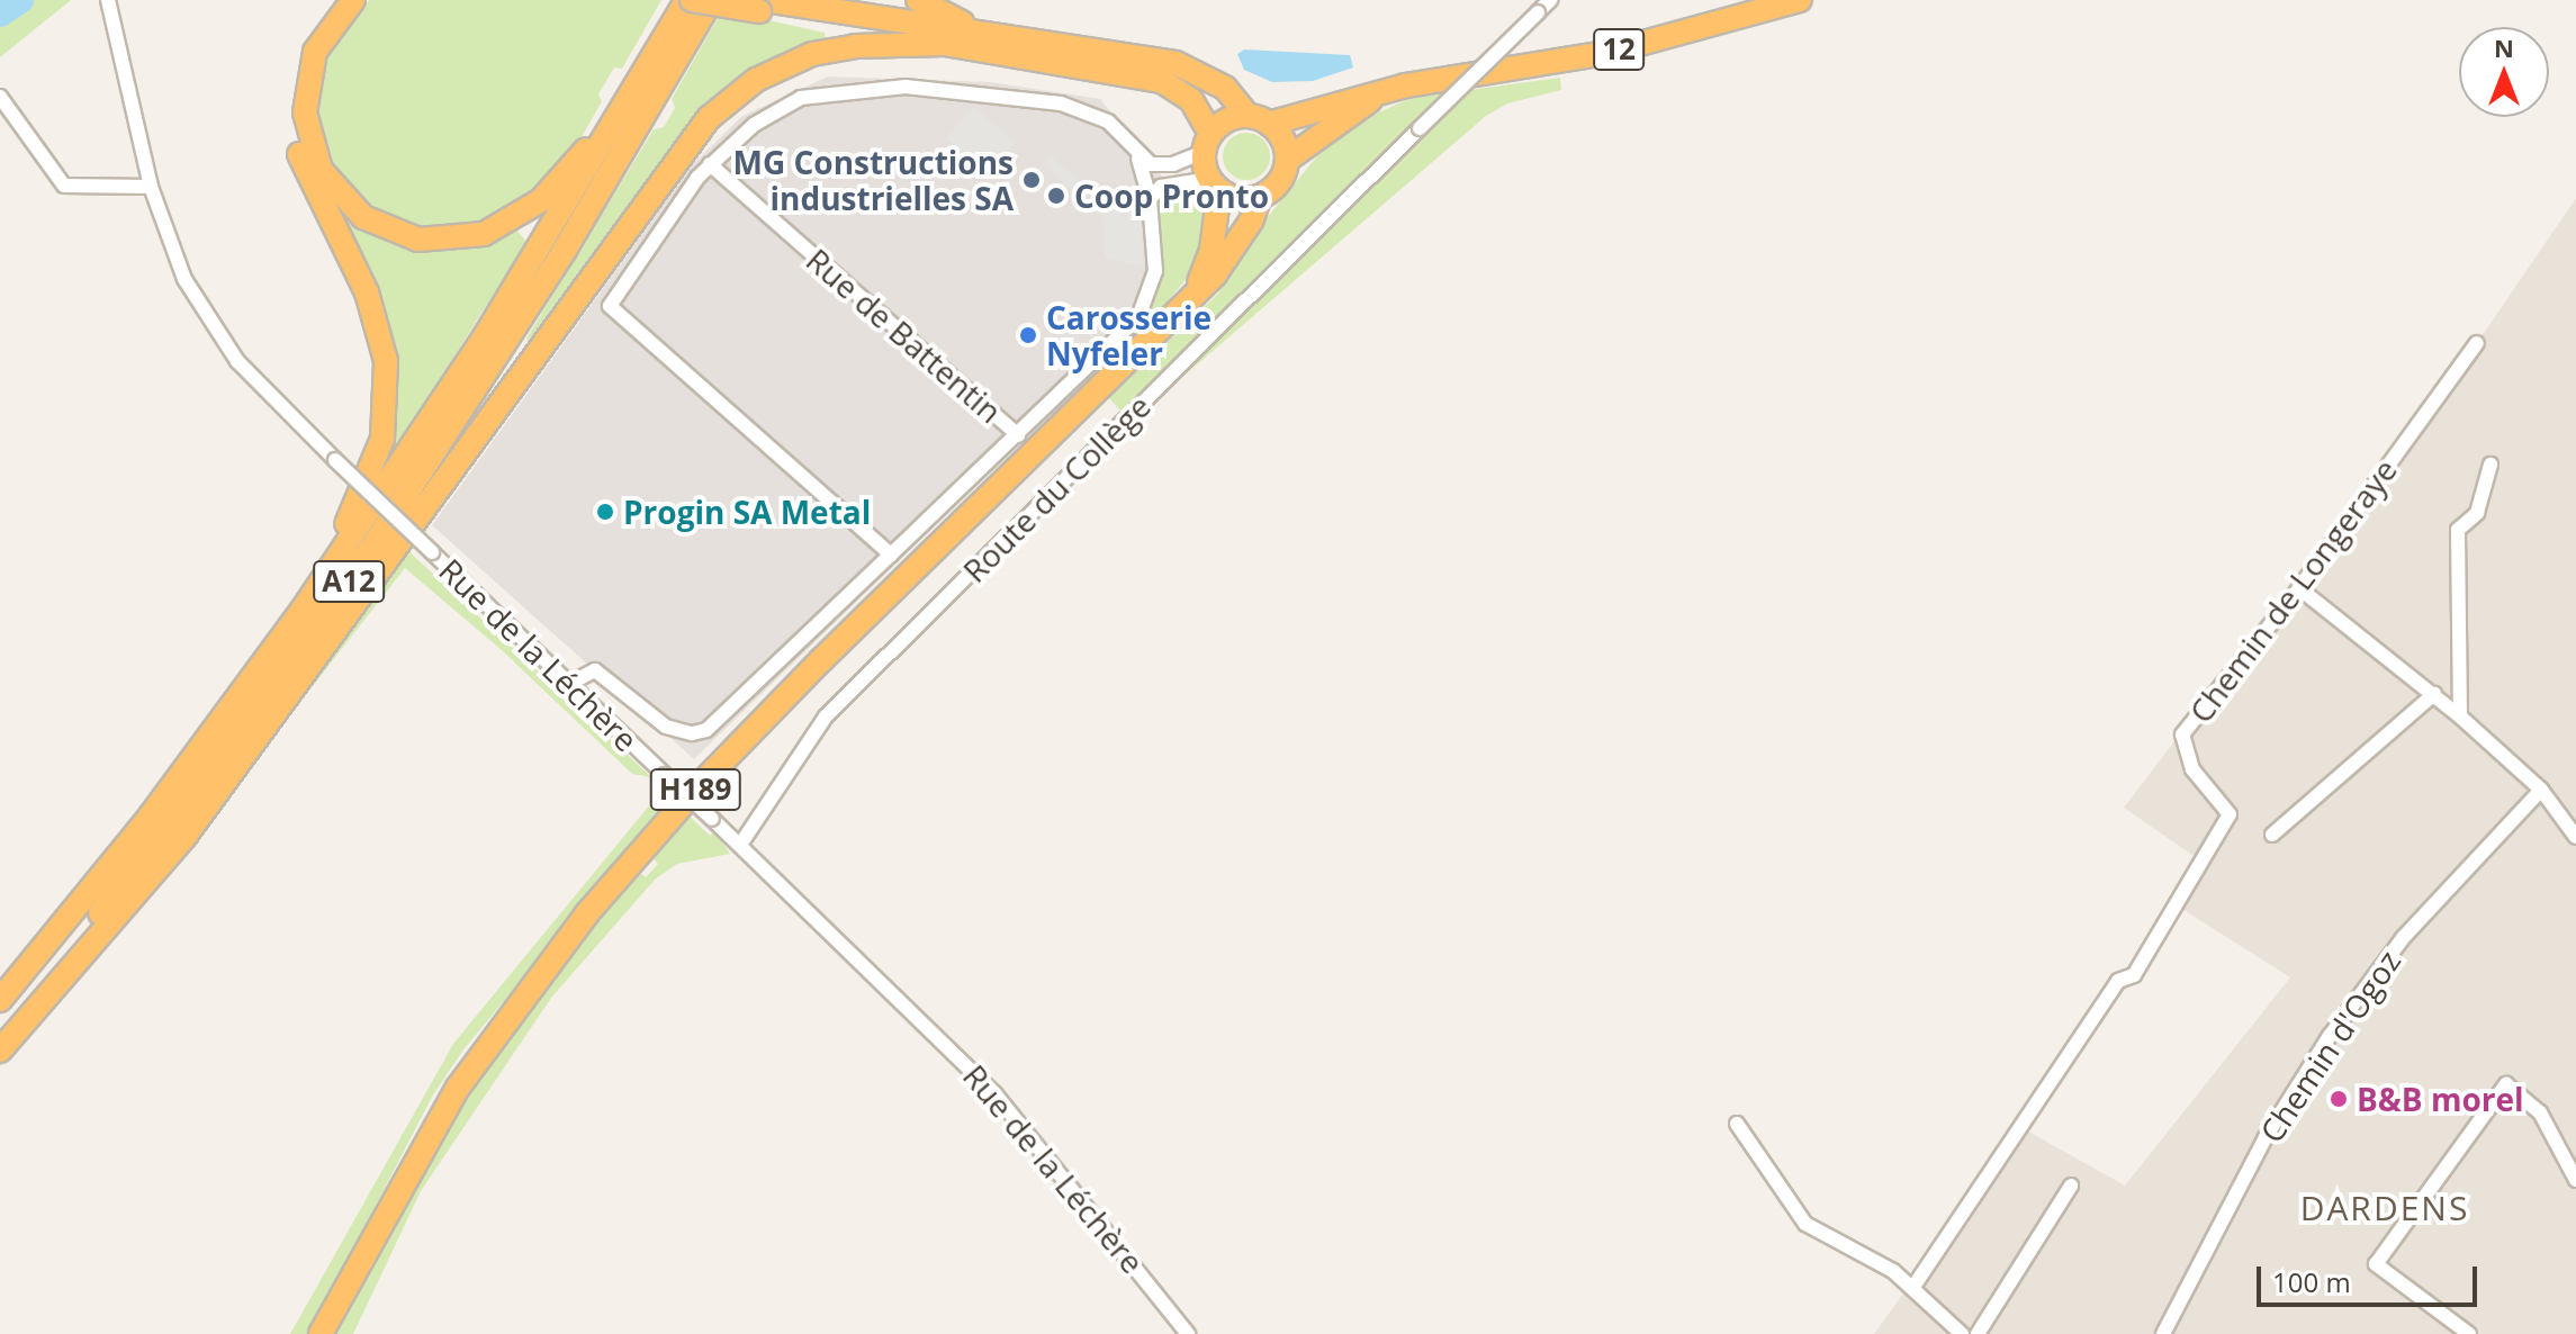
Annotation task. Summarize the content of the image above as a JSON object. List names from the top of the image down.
{
  "streets": {
    "highway": ["12", "A12", "H189"],
    "street": [
      "Rue de Battentin",
      "Route du Collège",
      "Chemin de Longeraye",
      "Rue de la Léchère",
      "Chemin d'Ogoz"
    ]
  },
  "crossings": [
    ["12", "H189"],
    ["Rue de Battentin", "Rue de la Léchère"],
    ["Route du Collège", "Rue de la Léchère"]
  ],
  "districts": ["DARDENS"],
  "places": [
    "MG Constructions industrielles SA",
    "Coop Pronto",
    "Carosserie Nyfeler",
    "Progin SA Metal",
    "B&B morel"
  ],
  "scale_bar": "100 m",
  "north": "top"
}
